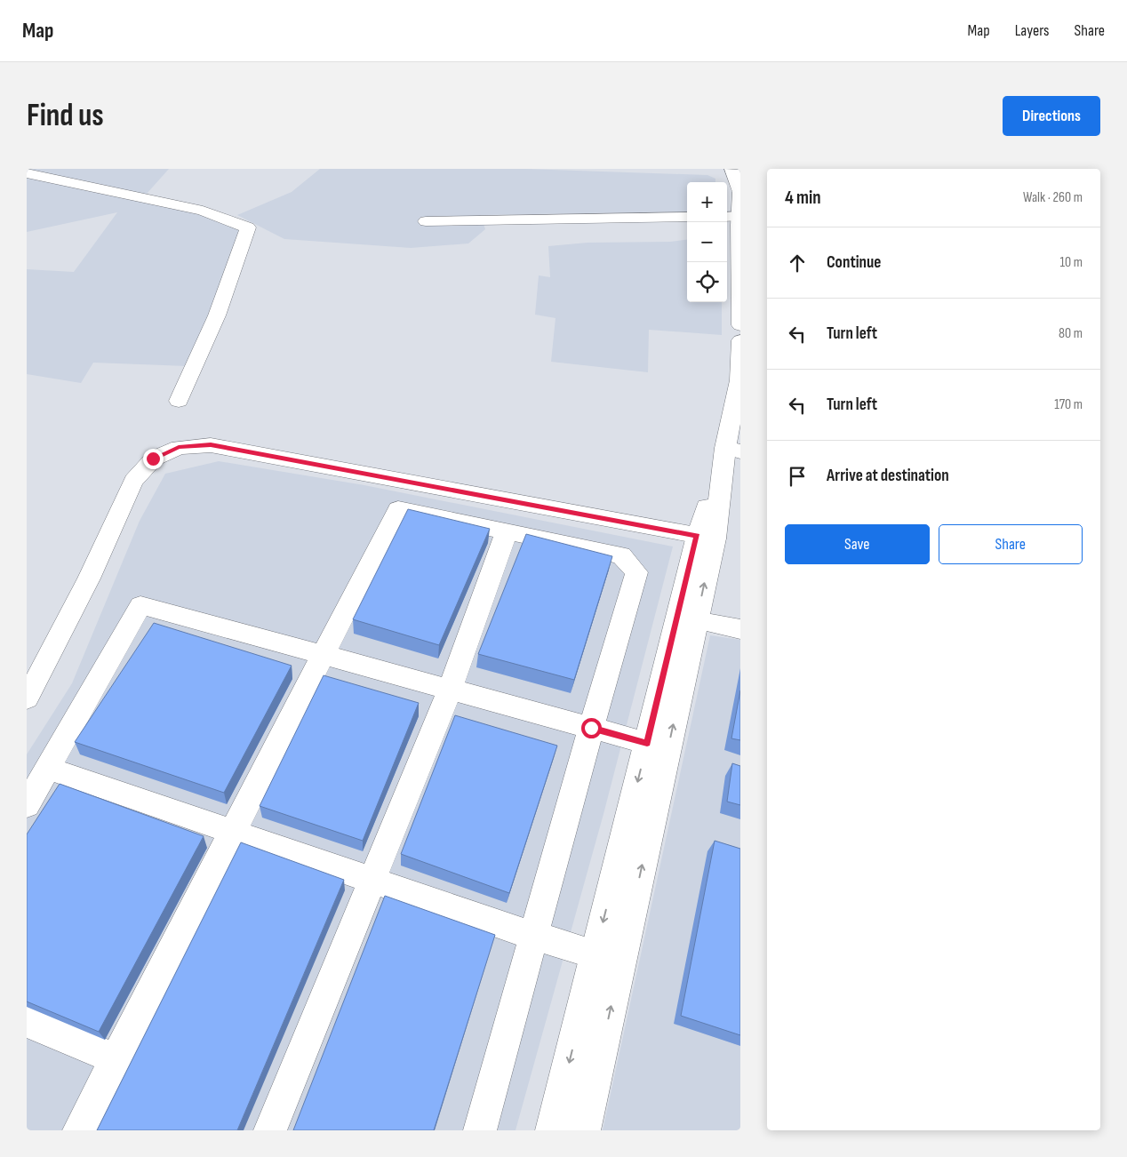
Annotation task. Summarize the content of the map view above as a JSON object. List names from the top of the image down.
{
  "page": {
    "header": "Map",
    "nav": ["Map", "Layers", "Share"],
    "buttons": [
      "Directions",
      ["Save", "Share"]
    ],
    "title": "Find us",
    "heading": ["4 min", "Walk · 260 m"],
    "map_buttons": ["+", "−"],
    "list": [
      ["Continue", "10 m"],
      ["Turn left", "80 m"],
      ["Turn left", "170 m"],
      "Arrive at destination"
    ]
  }
}
